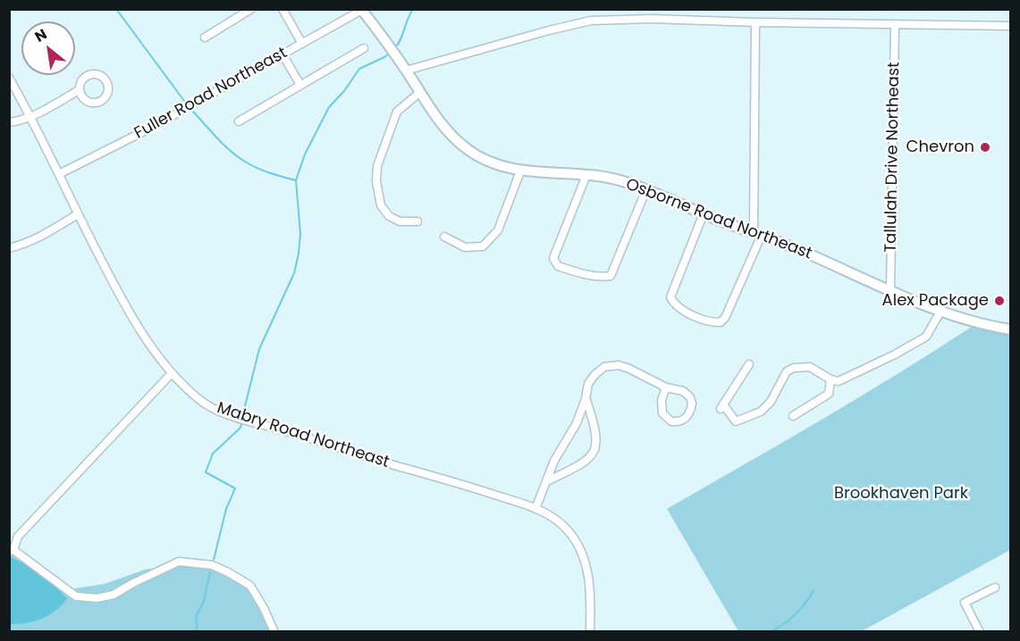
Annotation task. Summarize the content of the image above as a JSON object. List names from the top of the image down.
{
  "streets": {
    "street": [
      "Fuller Road Northeast",
      "Tallulah Drive Northeast",
      "Osborne Road Northeast",
      "Mabry Road Northeast"
    ]
  },
  "crossings": [
    ["Fuller Road Northeast", "Osborne Road Northeast"],
    ["Fuller Road Northeast", "Mabry Road Northeast"],
    ["Tallulah Drive Northeast", "Osborne Road Northeast"]
  ],
  "parks": ["Brookhaven Park"],
  "places": ["Chevron", "Alex Package"],
  "north": "top left"
}
